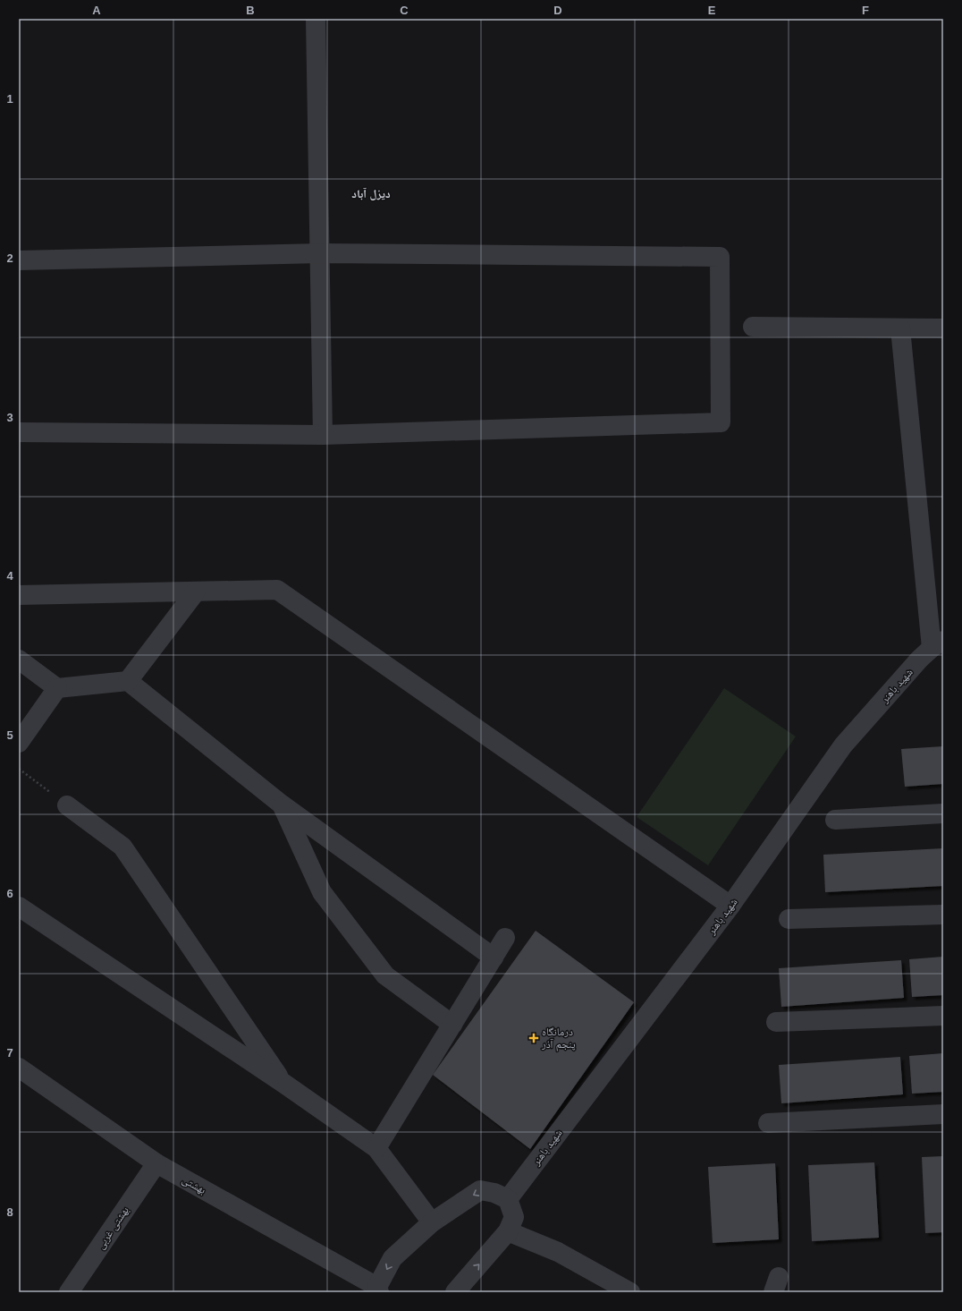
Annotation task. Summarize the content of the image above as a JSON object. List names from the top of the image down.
{
  "streets": {
    "street": ["شهید باهنر", "بهشتی", "بهشتی غربی"]
  },
  "crossings": [
    ["بهشتی", "بهشتی غربی"]
  ],
  "districts": ["دیزل آباد"],
  "places": {
    "health": ["درمانگاه پنجم آذر"]
  },
  "grid": {
    "columns": [
      "A",
      "B",
      "C",
      "D",
      "E",
      "F"
    ],
    "rows": [
      "1",
      "2",
      "3",
      "4",
      "5",
      "6",
      "7",
      "8"
    ]
  }
}
